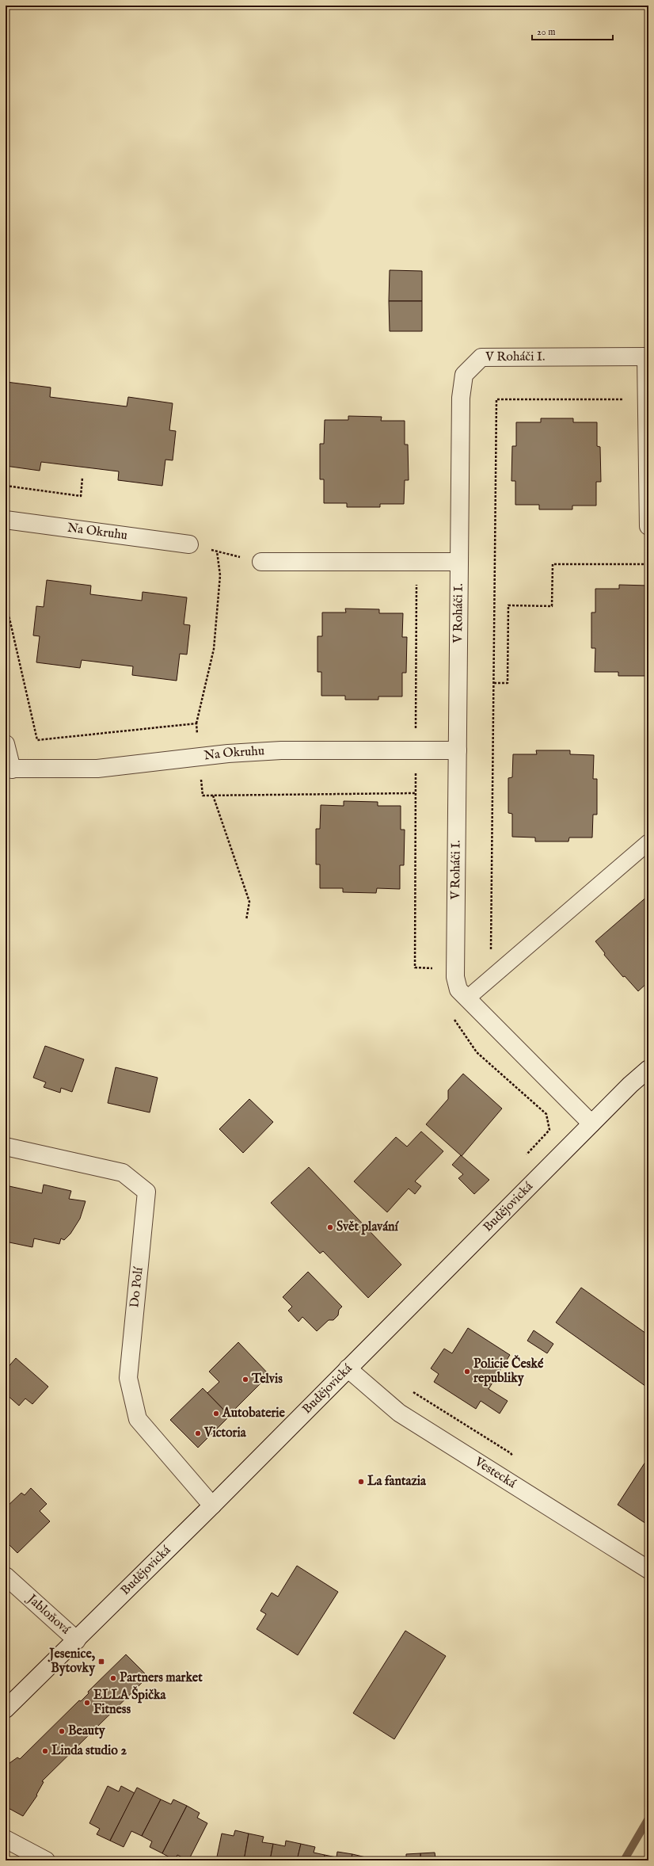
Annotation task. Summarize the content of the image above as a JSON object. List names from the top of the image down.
{
  "streets": {
    "street": [
      "V Roháči I.",
      "Na Okruhu",
      "Budějovická",
      "Do Polí",
      "Vestecká",
      "Jabloňová"
    ]
  },
  "crossings": [
    ["V Roháči I.", "Na Okruhu"],
    ["V Roháči I.", "Budějovická"],
    ["Budějovická", "Do Polí"],
    ["Budějovická", "Vestecká"],
    ["Budějovická", "Jabloňová"]
  ],
  "places": {
    "other": [
      "Svět plavání",
      "Policie České republiky",
      "Telvis",
      "Autobaterie",
      "Victoria",
      "La fantazia",
      "Partners market",
      "ELLA Špička Fitness",
      "Beauty",
      "Linda studio 2"
    ],
    "transit": ["Jesenice, Bytovky"]
  },
  "scale_bar": "20 m"
}
